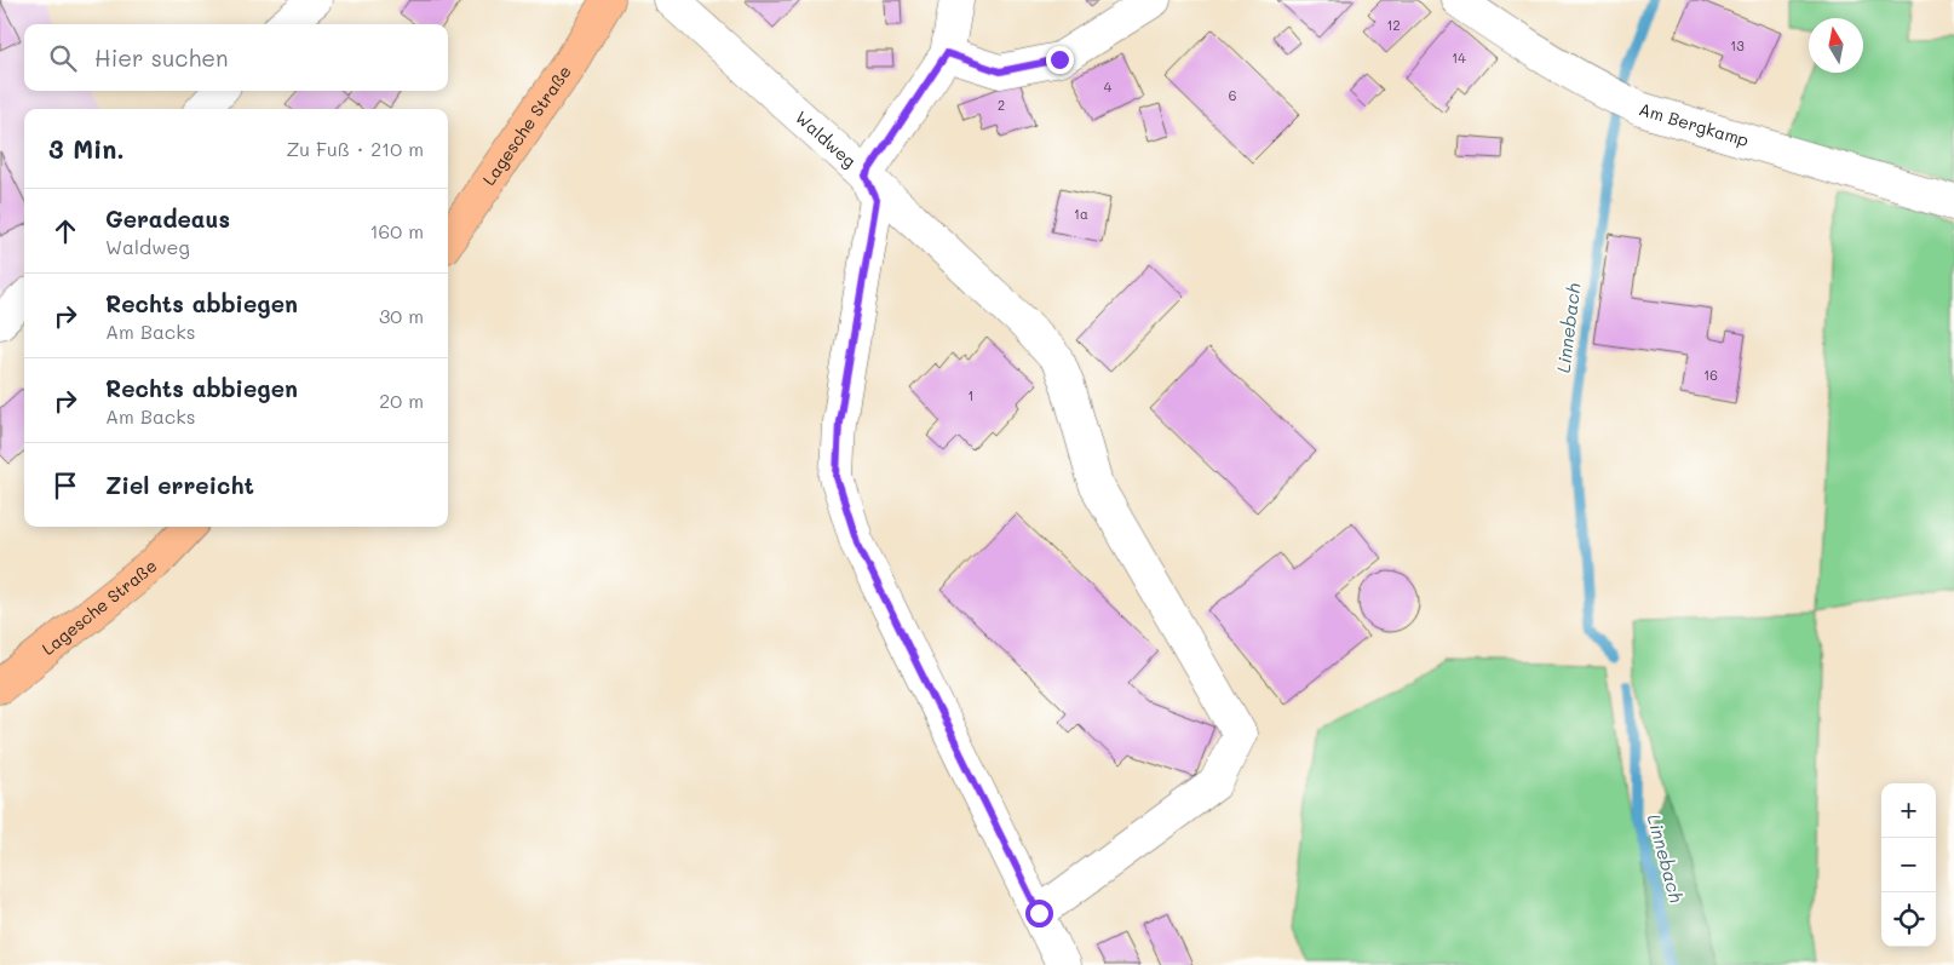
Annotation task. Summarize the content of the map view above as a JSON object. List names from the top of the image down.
{
  "streets": {
    "main road": ["Lagesche Straße"],
    "street": ["Am Bergkamp", "Waldweg"]
  },
  "water": ["Linnebach"],
  "house_numbers": [
    "12",
    "13",
    "14",
    "4",
    "6",
    "2",
    "1a",
    "16",
    "1"
  ],
  "north": "top",
  "page": {
    "search": "Hier suchen",
    "heading": ["3 Min.", "Zu Fuß · 210 m"],
    "list": [
      ["Geradeaus", "Waldweg", "160 m"],
      ["Rechts abbiegen", "Am Backs", "30 m"],
      ["Rechts abbiegen", "Am Backs", "20 m"],
      "Ziel erreicht"
    ],
    "map_buttons": ["+", "−"]
  }
}
